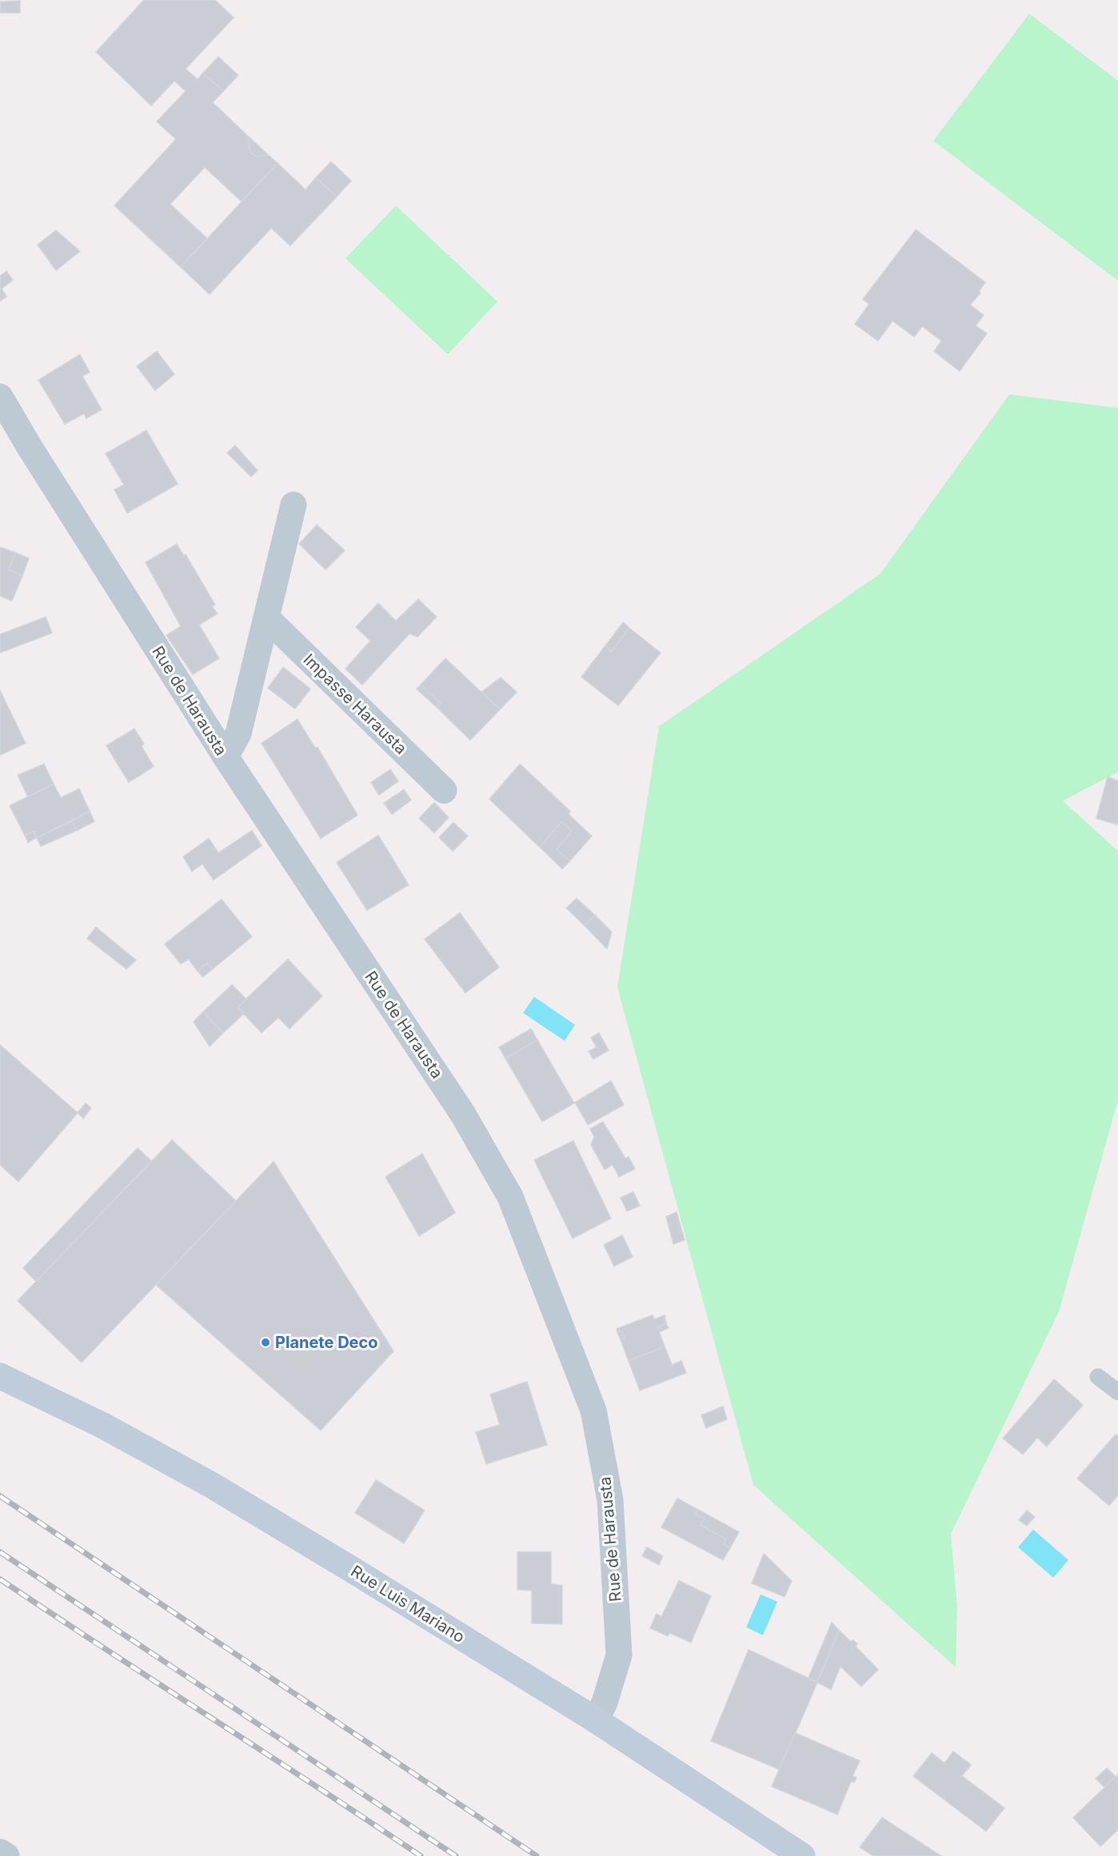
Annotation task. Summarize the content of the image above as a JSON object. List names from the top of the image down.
{
  "streets": {
    "street": ["Rue de Harausta", "Impasse Harausta", "Rue Luis Mariano"]
  },
  "crossings": [
    ["Rue de Harausta", "Rue Luis Mariano"]
  ],
  "places": ["Planete Deco"]
}
